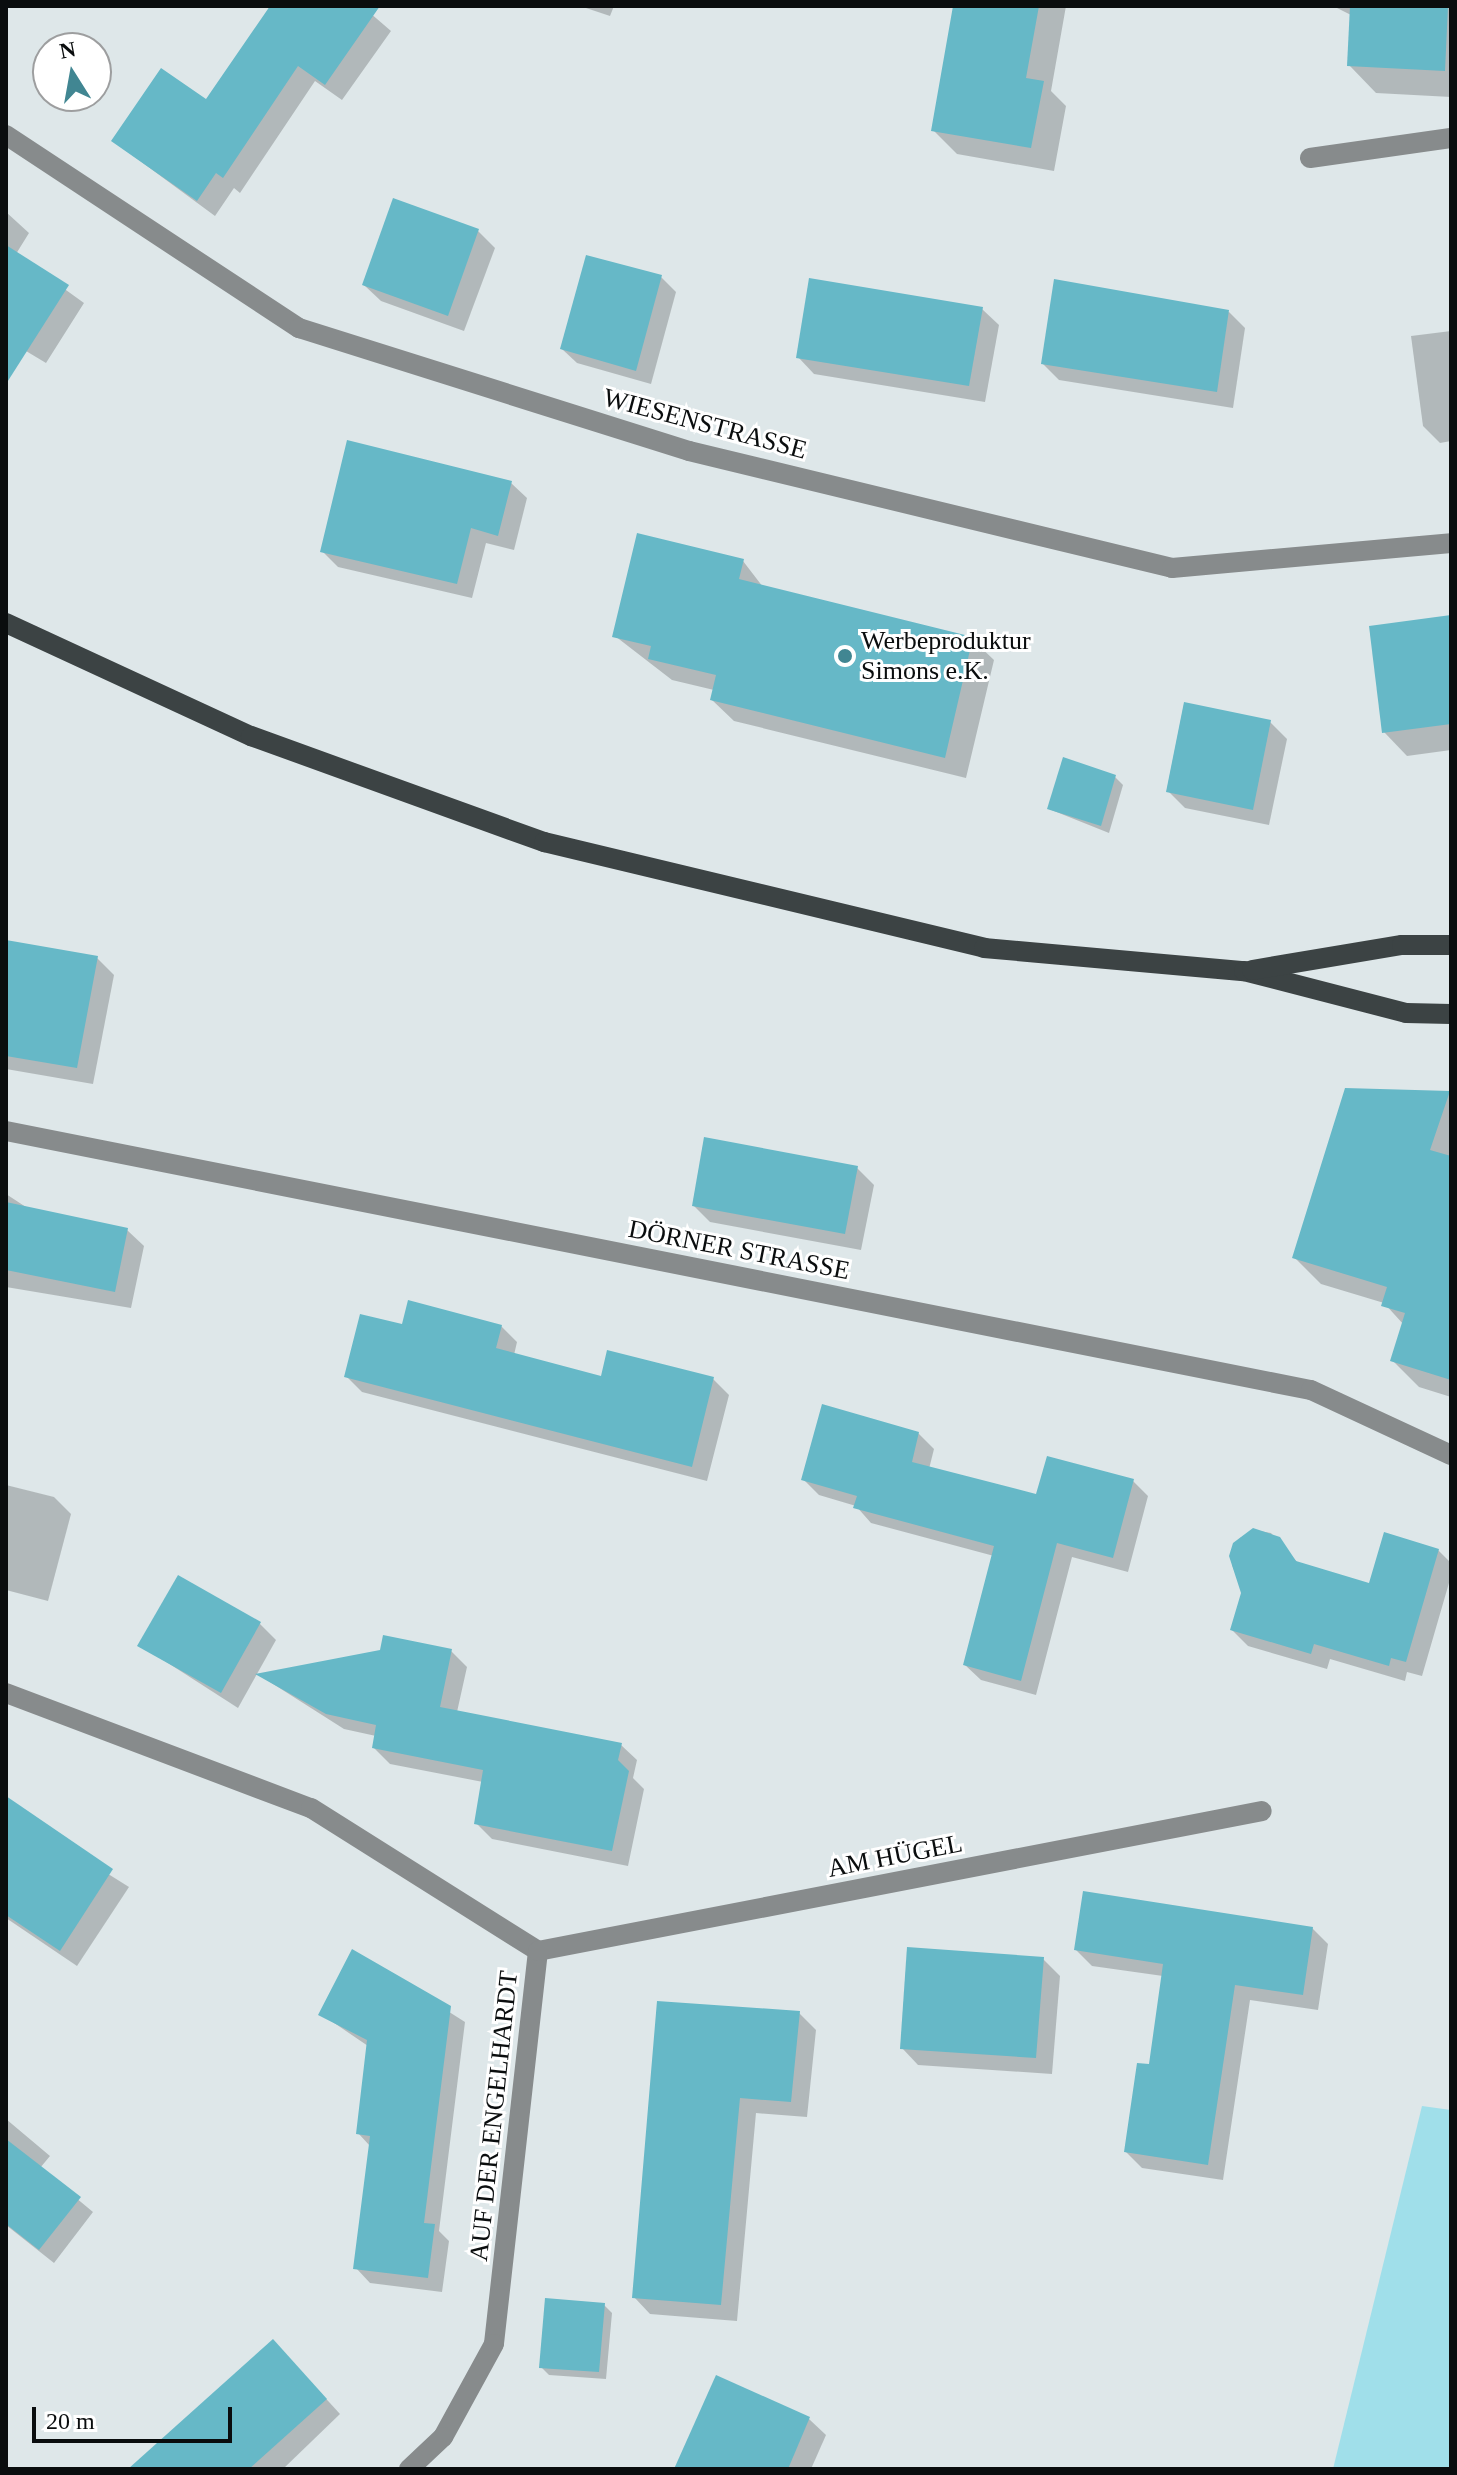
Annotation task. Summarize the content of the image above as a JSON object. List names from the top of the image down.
{
  "streets": {
    "street": [
      "WIESENSTRASSE",
      "DÖRNER STRASSE",
      "AM HÜGEL",
      "AUF DER ENGELHARDT"
    ]
  },
  "crossings": [
    ["AM HÜGEL", "AUF DER ENGELHARDT"]
  ],
  "places": ["Werbeproduktur Simons e.K."],
  "scale_bar": "20 m",
  "north": "top"
}
